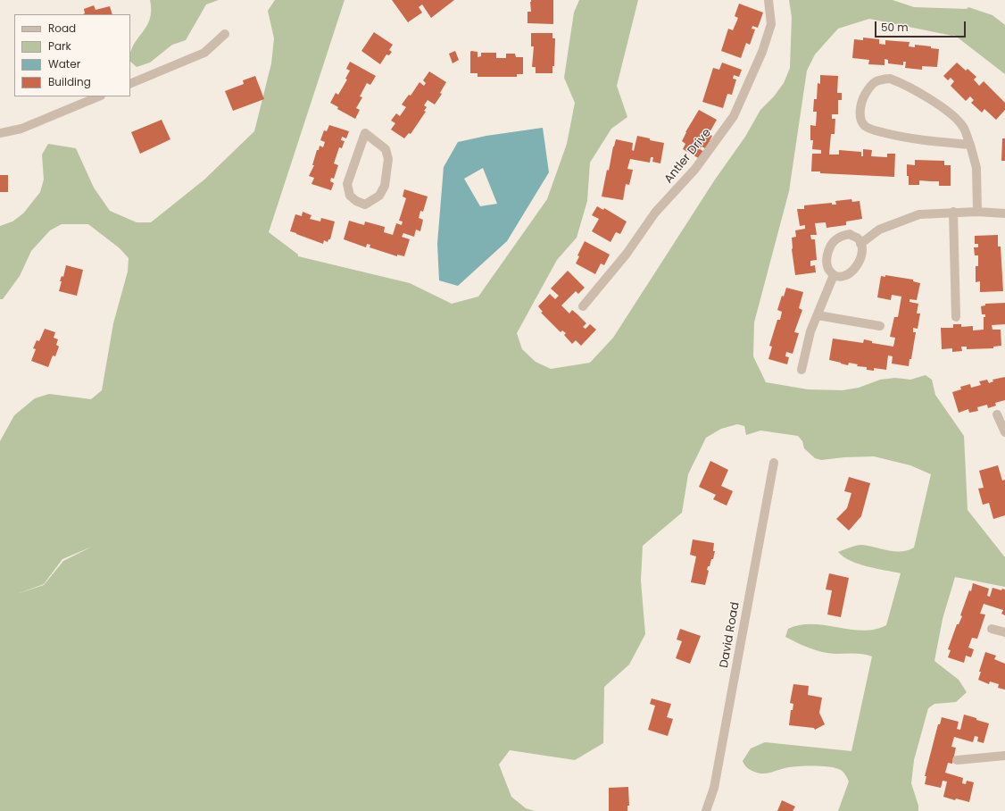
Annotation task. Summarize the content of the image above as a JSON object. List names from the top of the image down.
{
  "streets": {
    "street": ["Antler Drive", "David Road"]
  },
  "legend": [
    "Road",
    "Park",
    "Water",
    "Building"
  ],
  "scale_bar": "50 m"
}
